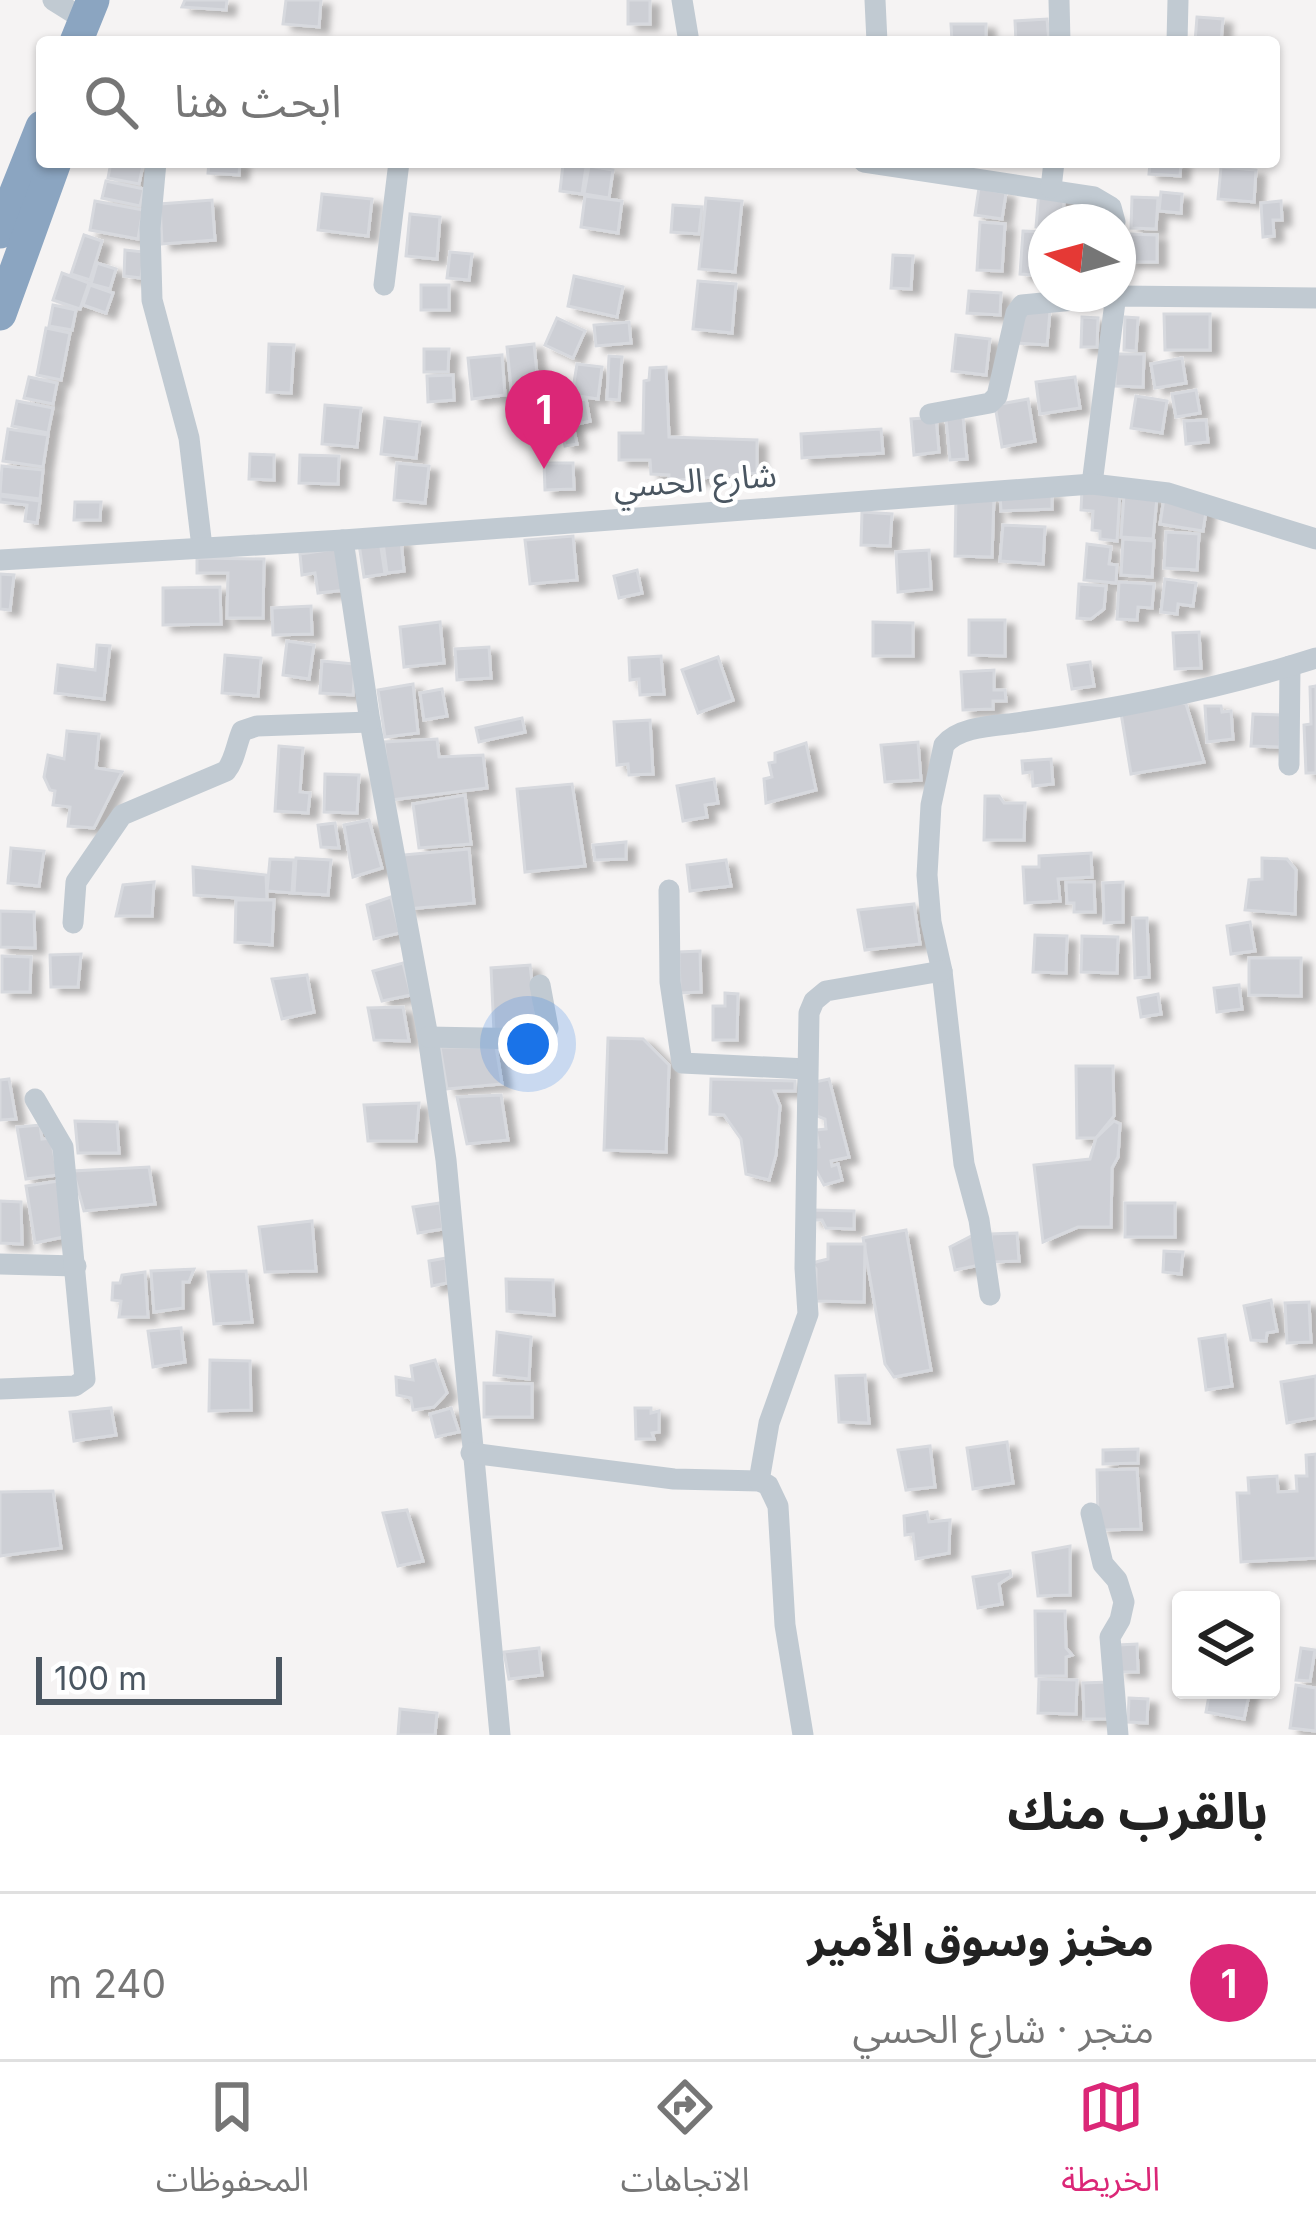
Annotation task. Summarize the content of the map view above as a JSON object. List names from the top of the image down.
{
  "streets": {
    "street": ["شارع الحسي"]
  },
  "scale_bar": "100 m",
  "north": "left",
  "page": {
    "search": "ابحث هنا",
    "pins": "1",
    "scale": "100 m",
    "heading": "بالقرب منك",
    "list": [
      {
        "mark": "1",
        "name": "مخبز وسوق الأمير",
        "note": "متجر · شارع الحسي",
        "value": "240 m"
      }
    ],
    "nav": ["الخريطة", "الاتجاهات", "المحفوظات"]
  }
}
